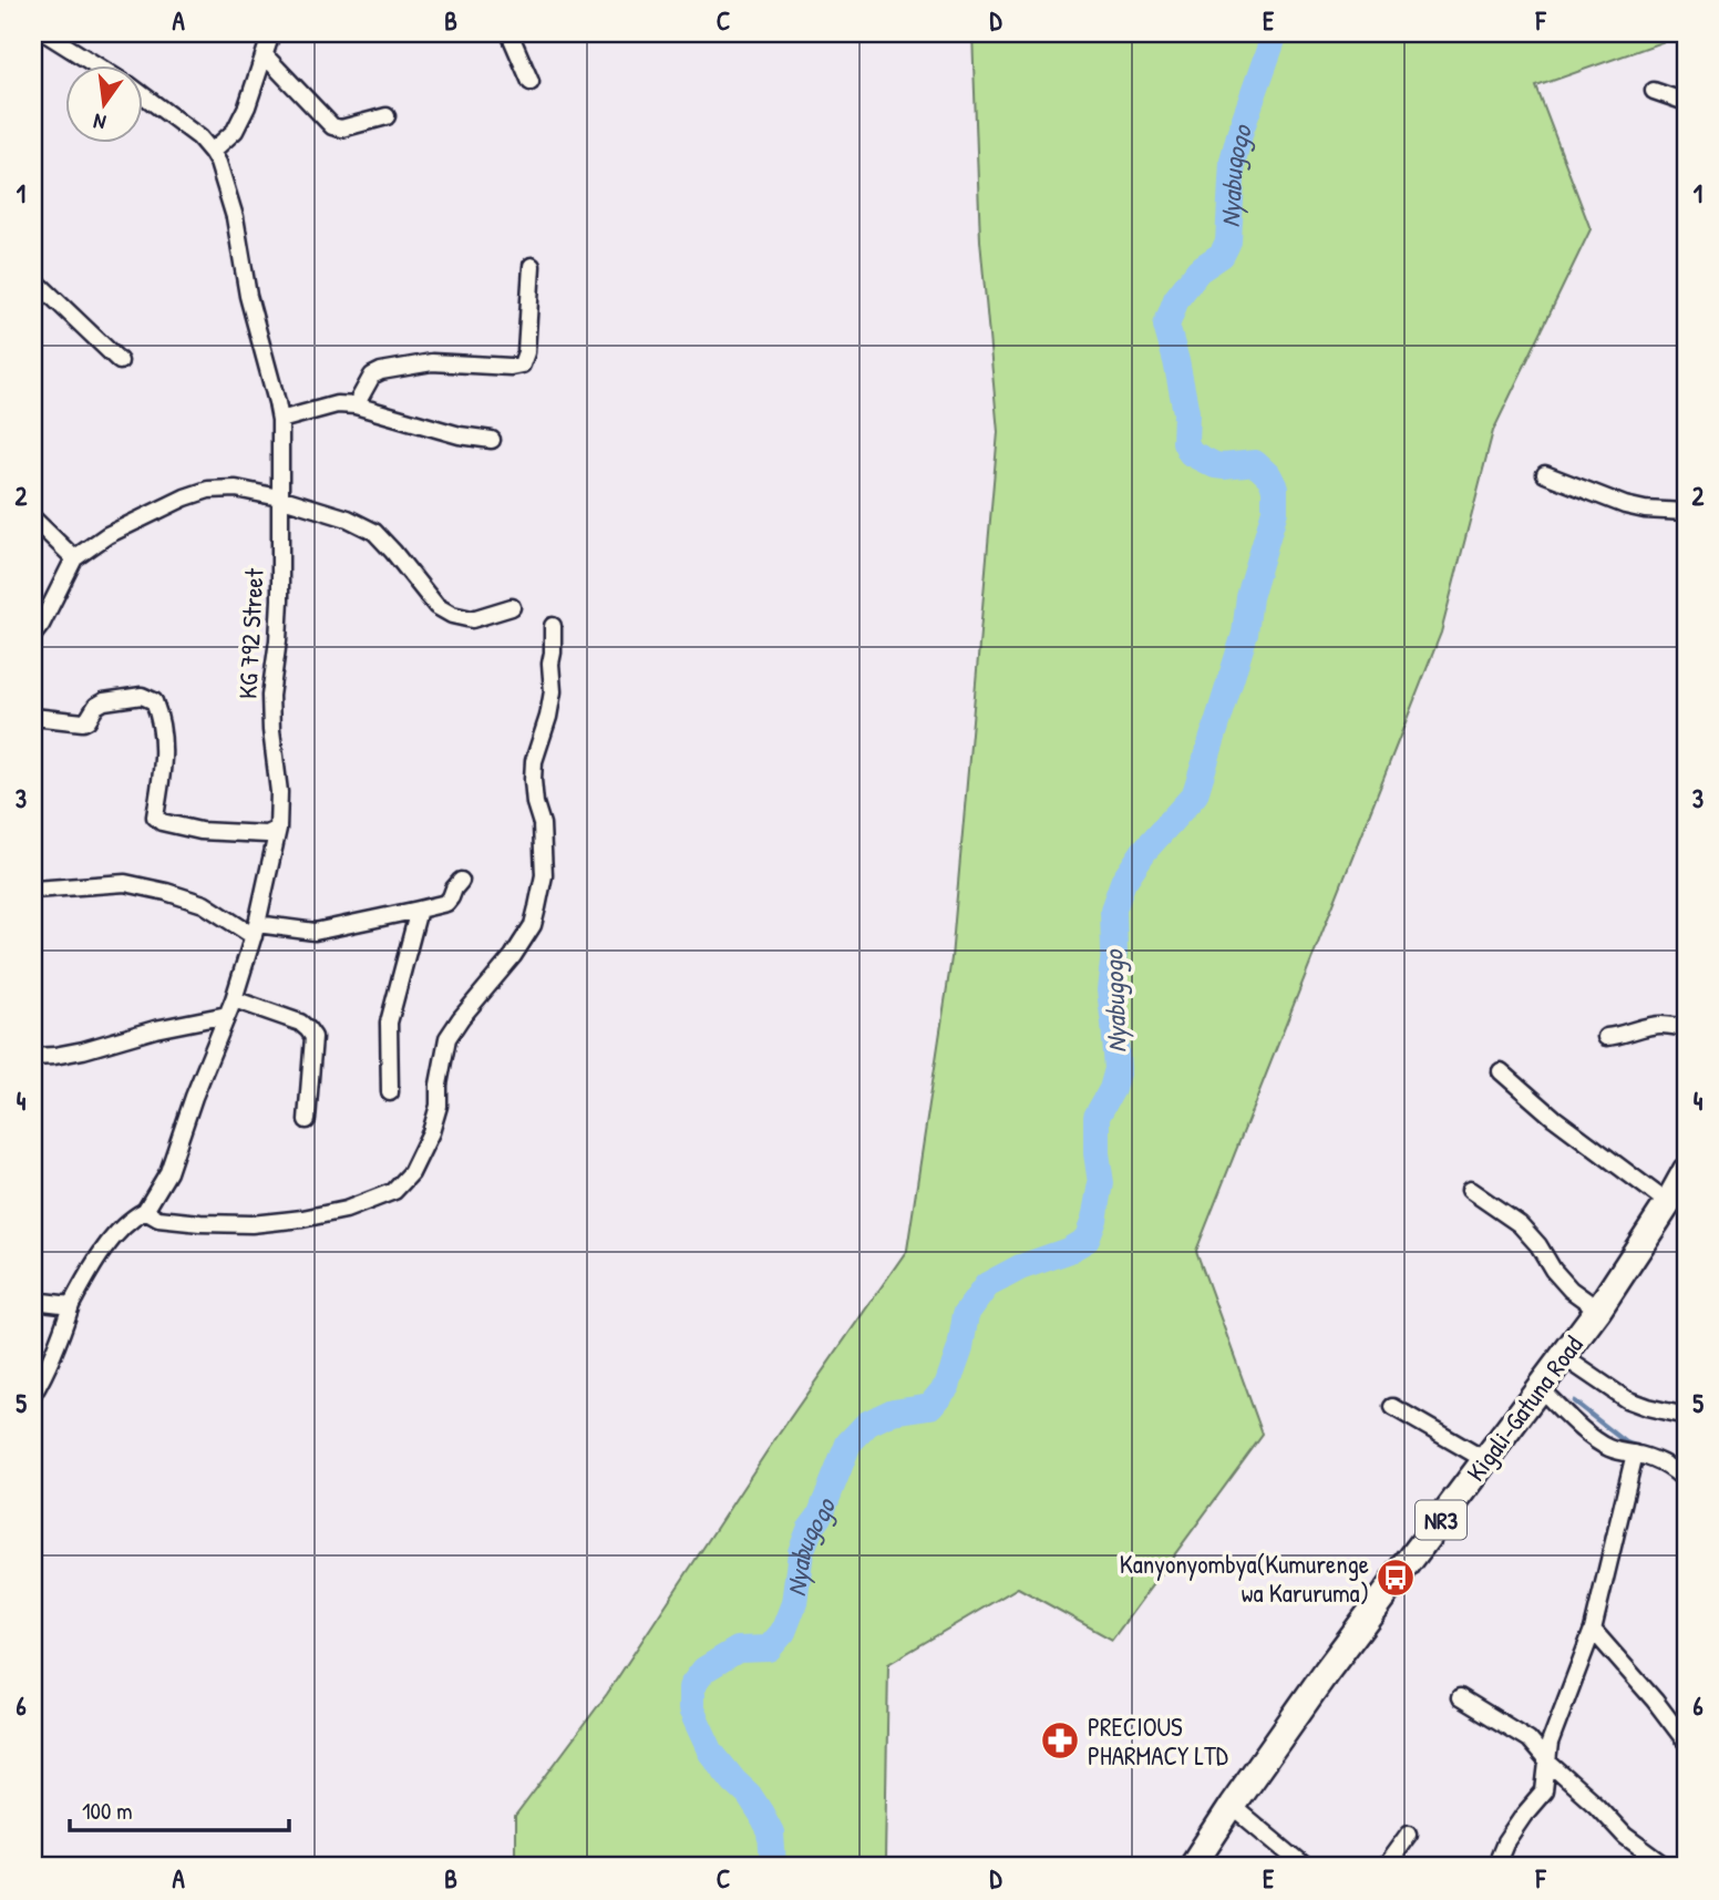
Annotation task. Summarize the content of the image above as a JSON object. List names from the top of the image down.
{
  "streets": {
    "highway": ["Kigali-Gatuna Road", "NR3"],
    "street": ["KG 792 Street"]
  },
  "water": ["Nyabugogo"],
  "places": {
    "bus stop": ["Kanyonyombya(Kumurenge wa Karuruma)"],
    "pharmacy": ["PRECIOUS PHARMACY LTD"]
  },
  "scale_bar": "100 m",
  "north": "bottom",
  "grid": {
    "columns": [
      "A",
      "B",
      "C",
      "D",
      "E",
      "F"
    ],
    "rows": [
      "1",
      "2",
      "3",
      "4",
      "5",
      "6"
    ]
  }
}
